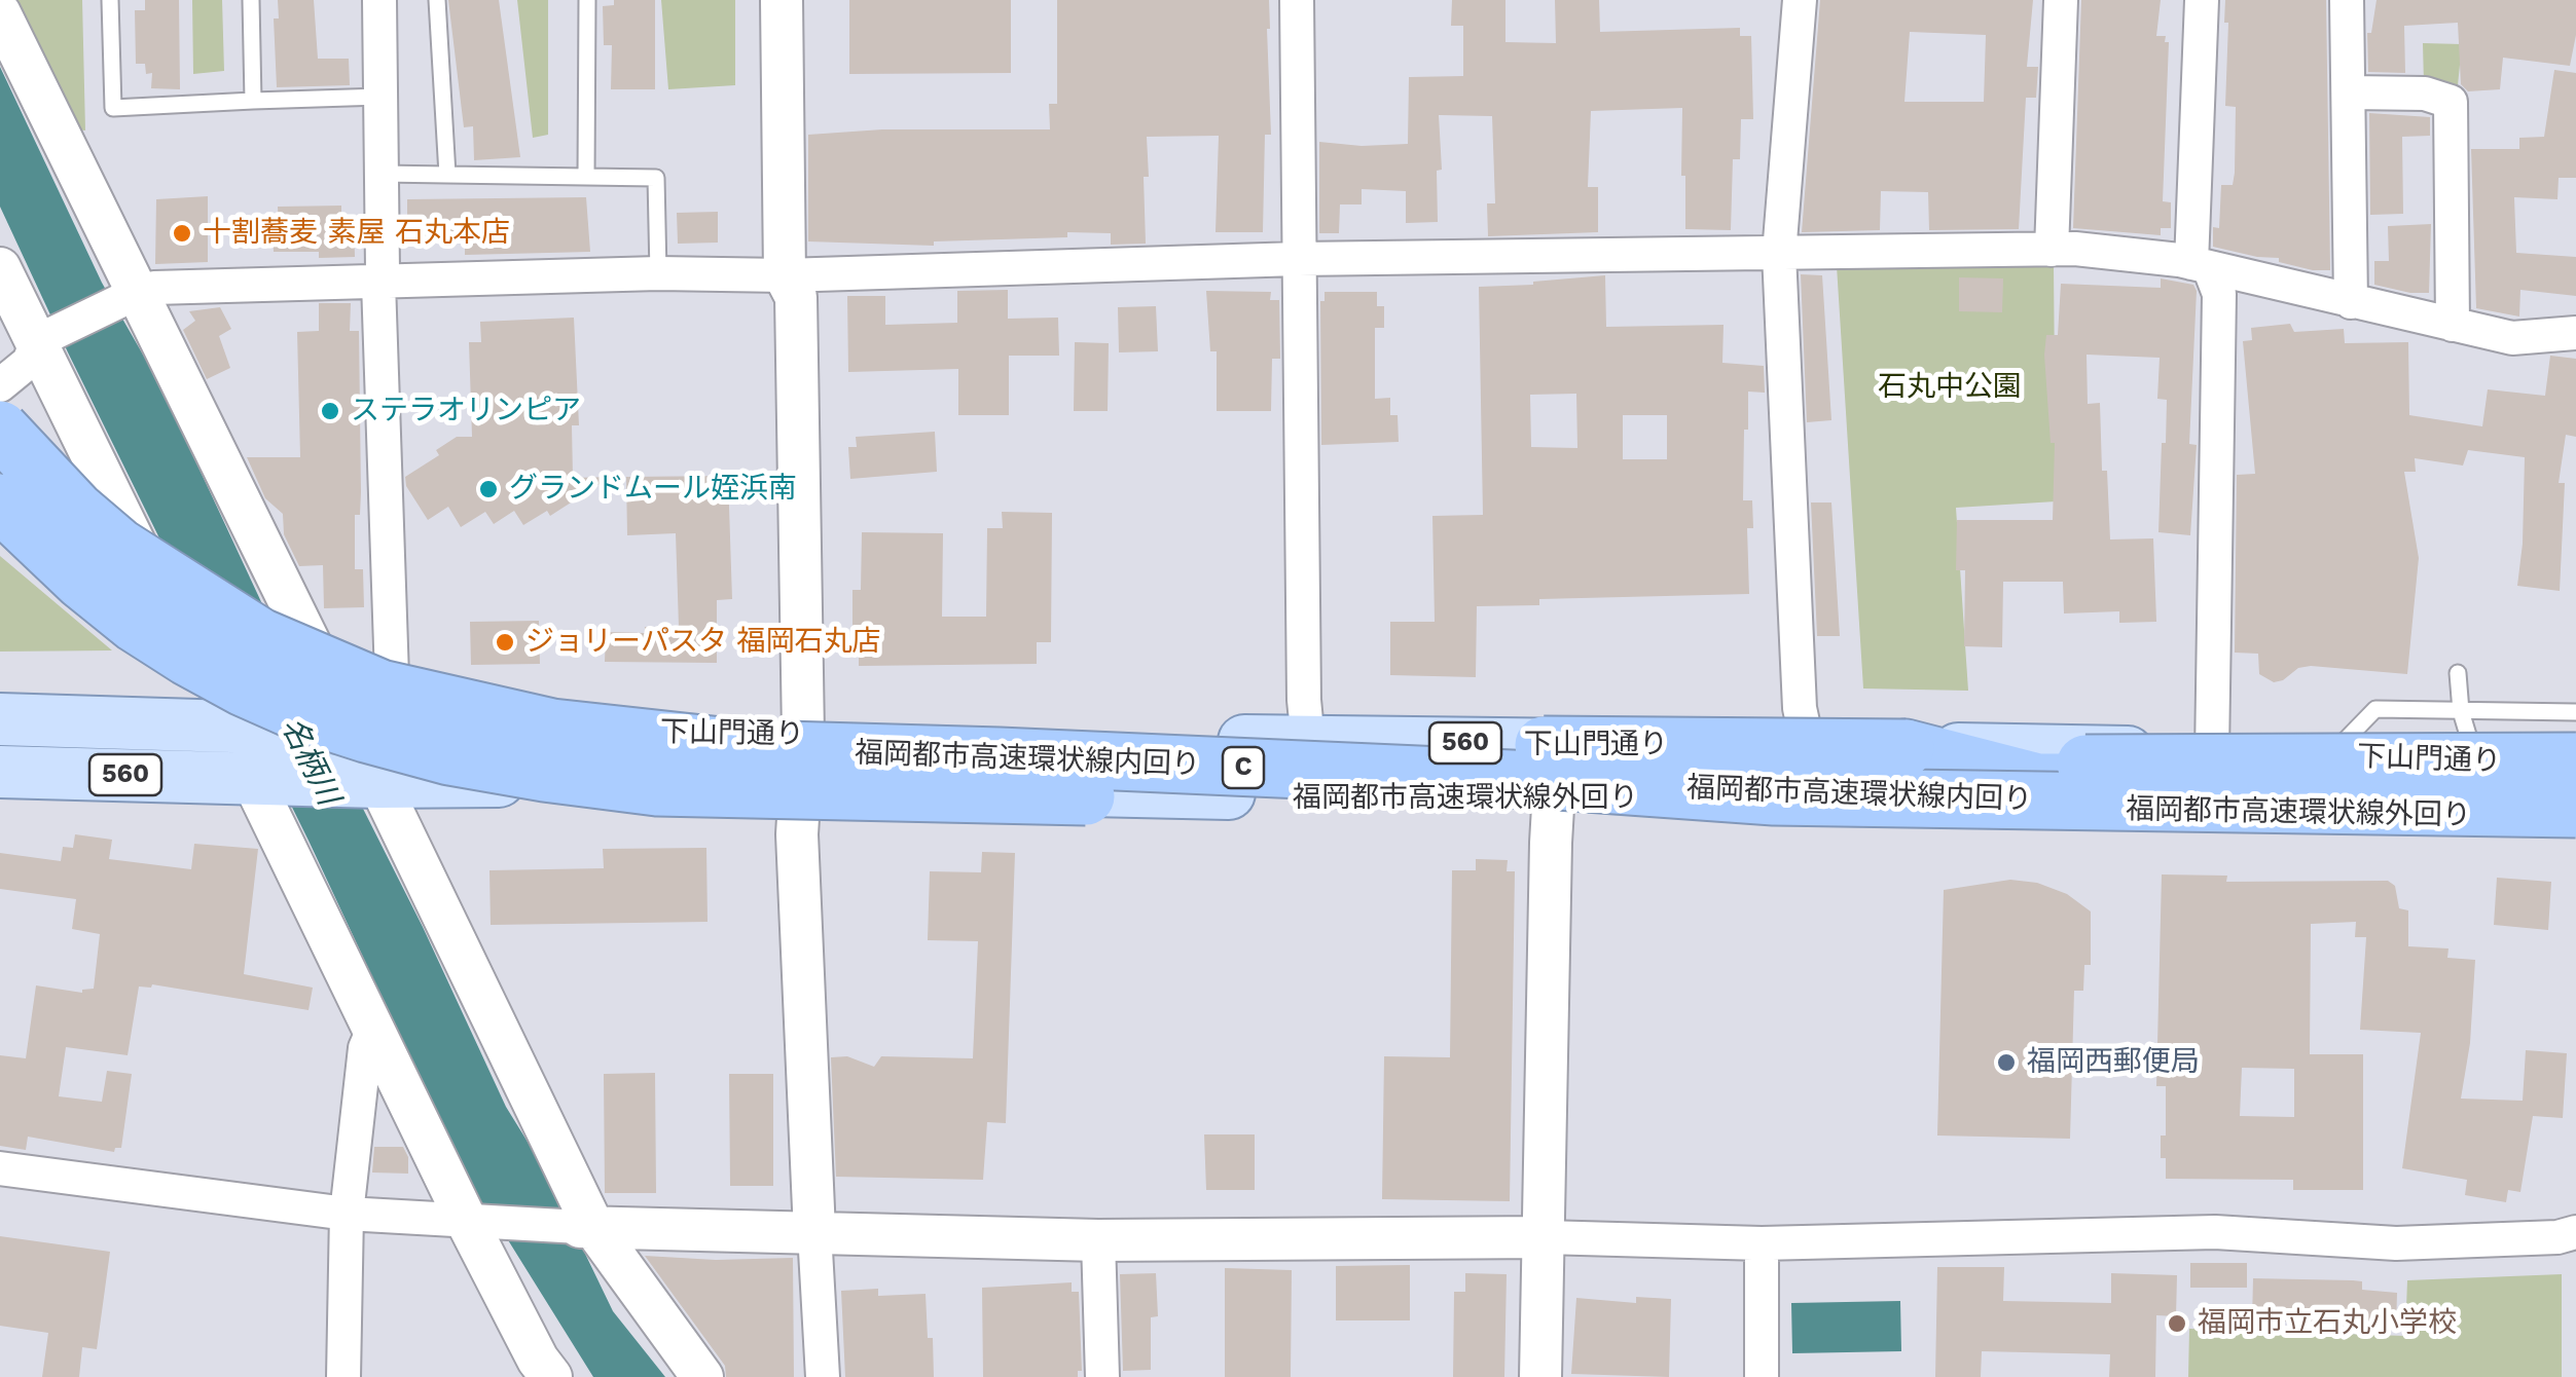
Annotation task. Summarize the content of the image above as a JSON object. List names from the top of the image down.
{
  "streets": {
    "highway": ["福岡都市高速環状線内回り", "C", "福岡都市高速環状線外回り"],
    "main road": ["下山門通り", "560"]
  },
  "crossings": [
    ["下山門通り", "福岡都市高速環状線内回り"],
    ["下山門通り", "福岡都市高速環状線外回り"],
    ["福岡都市高速環状線内回り", "福岡都市高速環状線外回り"]
  ],
  "water": ["名柄川"],
  "parks": ["石丸中公園"],
  "places": [
    "十割蕎麦 素屋 石丸本店",
    "ステラオリンピア",
    "グランドムール姪浜南",
    "ジョリーパスタ 福岡石丸店",
    "福岡西郵便局",
    "福岡市立石丸小学校"
  ]
}
